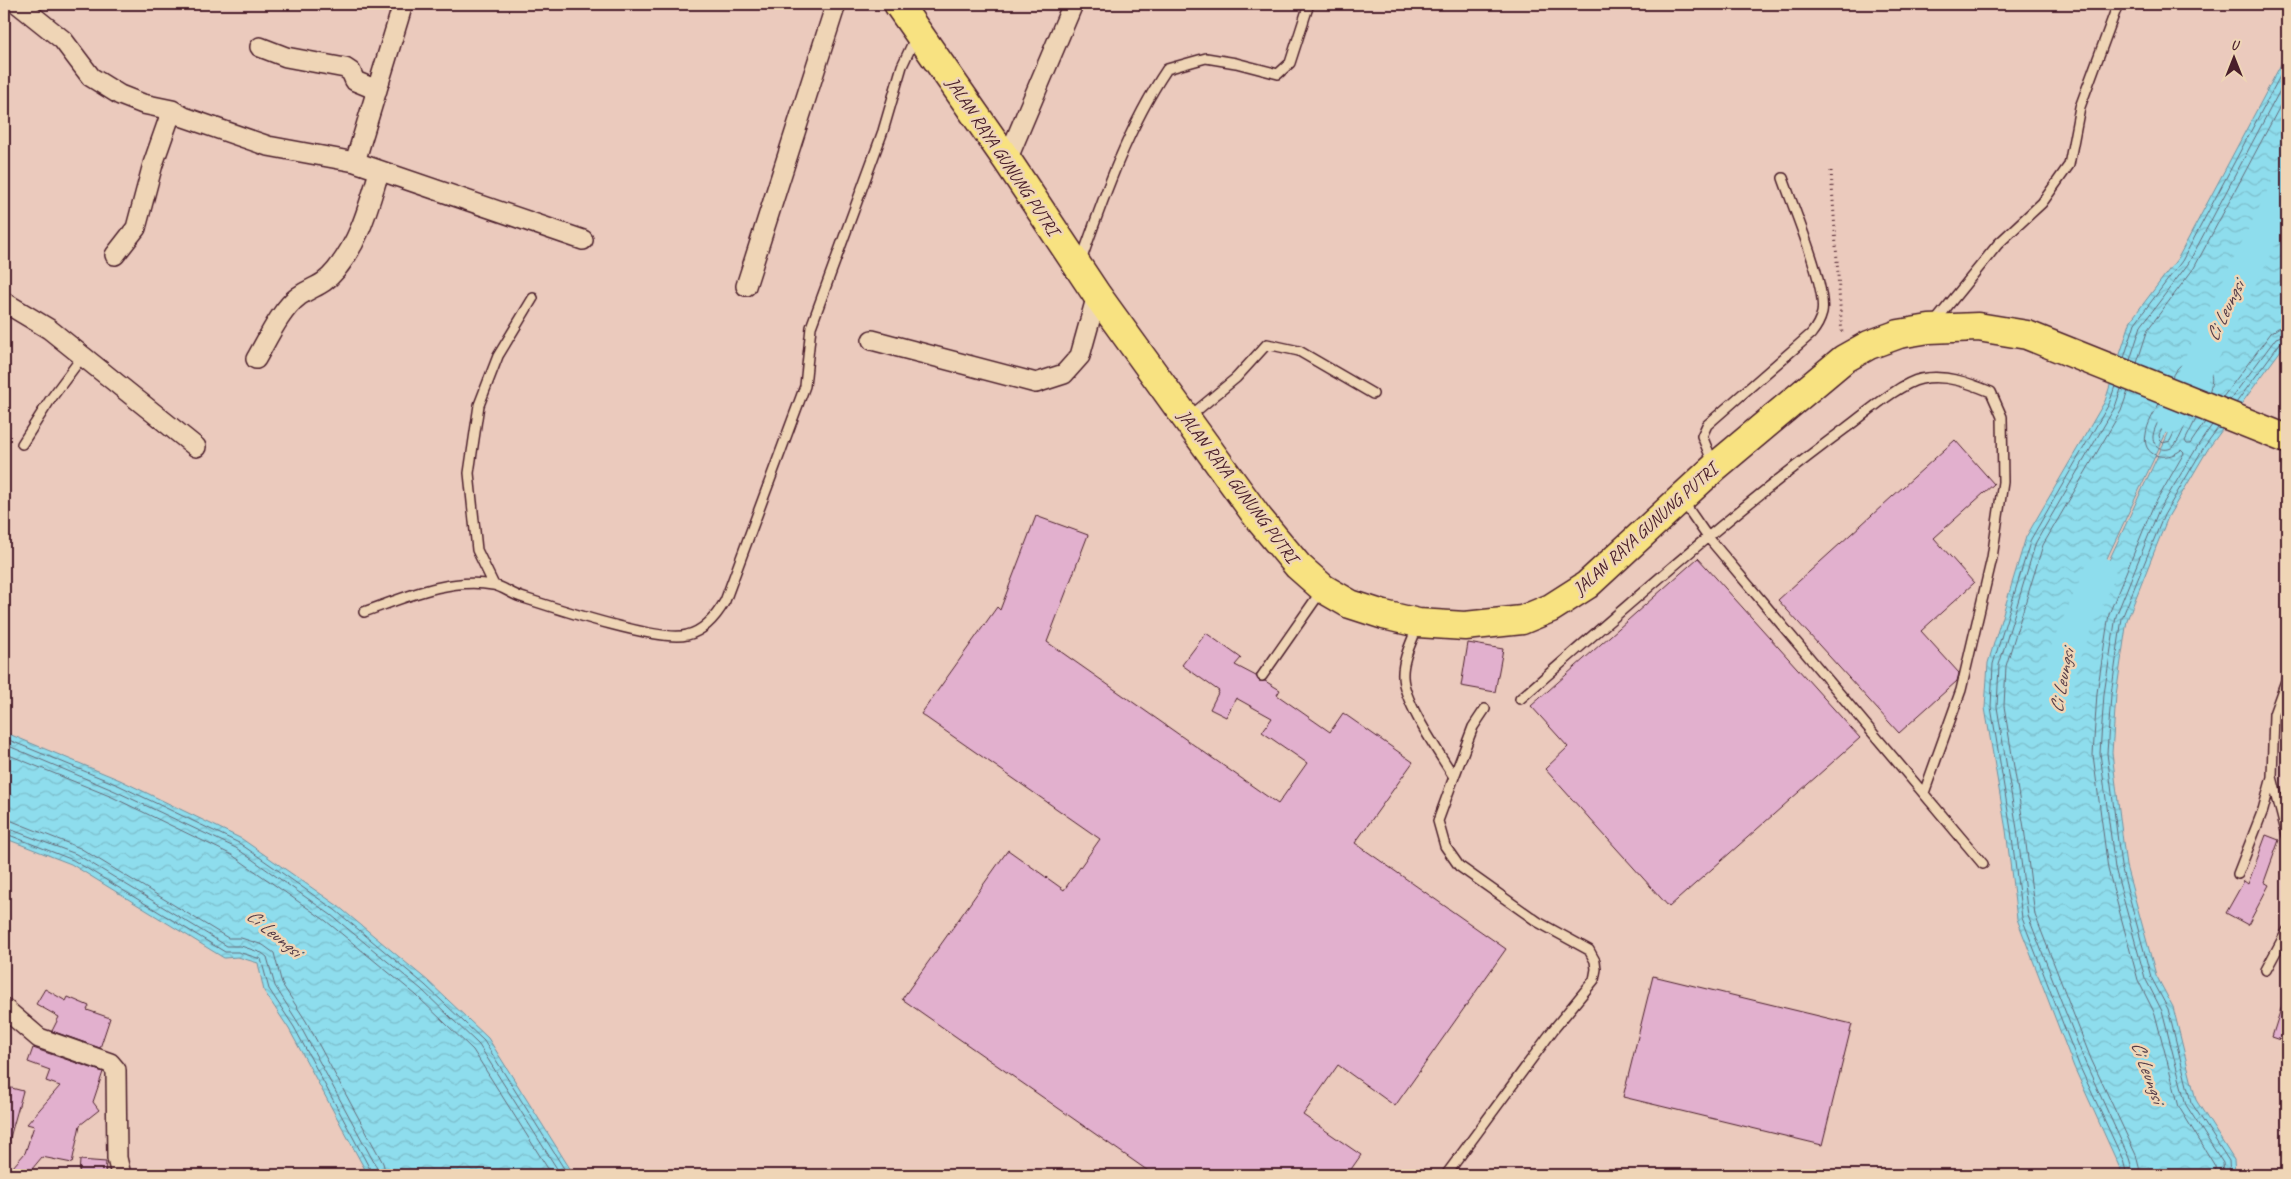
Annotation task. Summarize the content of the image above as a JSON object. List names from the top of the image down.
{
  "streets": {
    "main road": ["JALAN RAYA GUNUNG PUTRI"]
  },
  "water": ["Ci Leungsi"],
  "north": "top"
}
